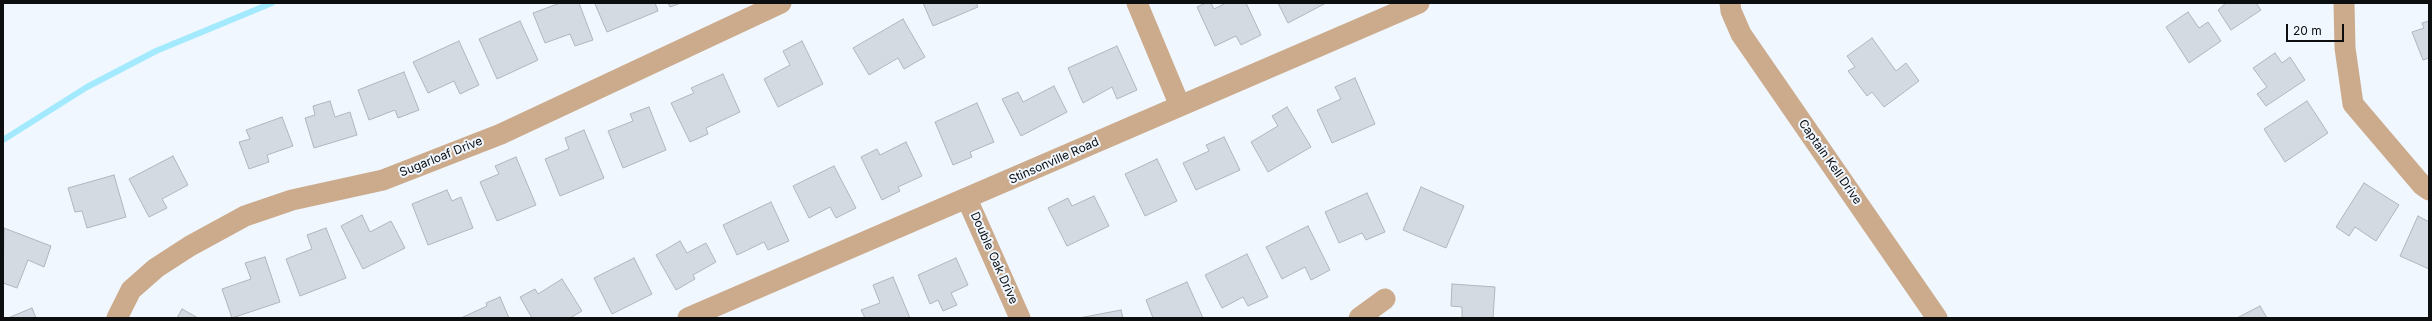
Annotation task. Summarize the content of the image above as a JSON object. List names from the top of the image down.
{
  "streets": {
    "street": [
      "Sugarloaf Drive",
      "Stinsonville Road",
      "Captain Kell Drive",
      "Double Oak Drive"
    ]
  },
  "crossings": [
    ["Stinsonville Road", "Double Oak Drive"]
  ],
  "scale_bar": "20 m"
}
